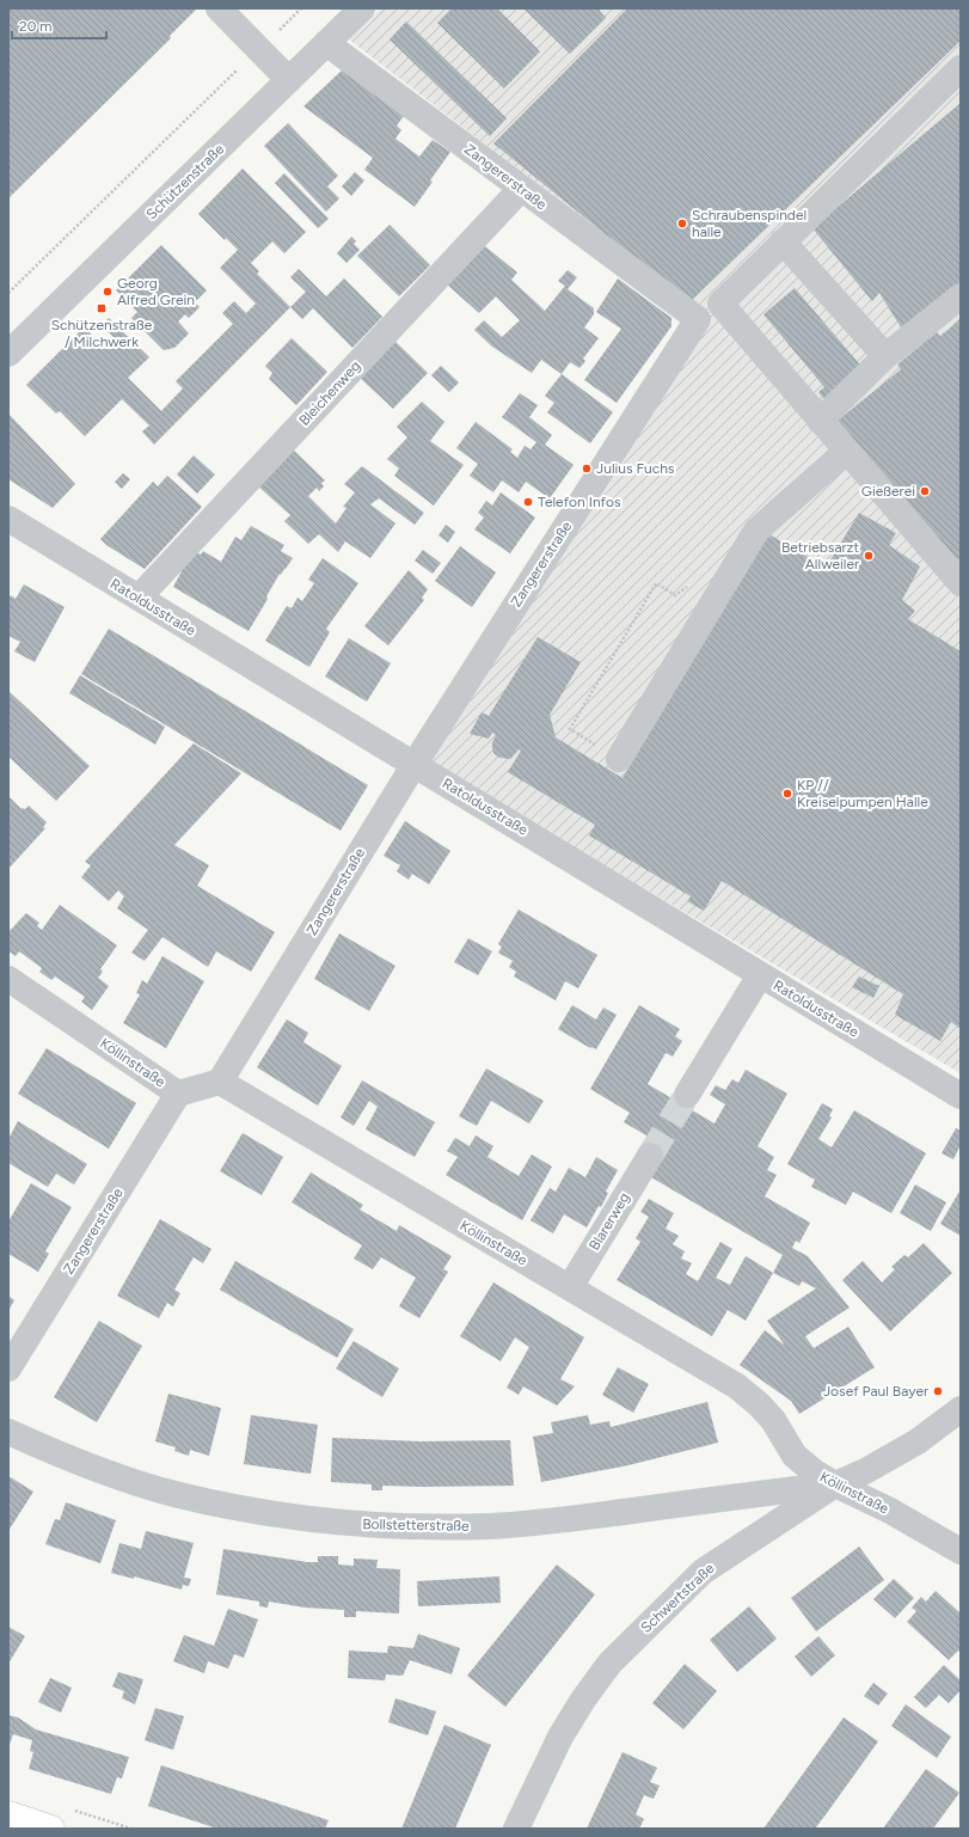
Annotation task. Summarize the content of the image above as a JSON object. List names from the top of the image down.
{
  "streets": {
    "street": [
      "Zangererstraße",
      "Schützenstraße",
      "Bleichenweg",
      "Ratoldusstraße",
      "Köllinstraße",
      "Blarerweg",
      "Bollstetterstraße",
      "Schwertstraße"
    ]
  },
  "crossings": [
    ["Zangererstraße", "Schützenstraße"],
    ["Zangererstraße", "Bleichenweg"],
    ["Zangererstraße", "Ratoldusstraße"],
    ["Zangererstraße", "Köllinstraße"],
    ["Bleichenweg", "Ratoldusstraße"],
    ["Köllinstraße", "Blarerweg"],
    ["Köllinstraße", "Bollstetterstraße"],
    ["Köllinstraße", "Schwertstraße"],
    ["Bollstetterstraße", "Schwertstraße"]
  ],
  "places": {
    "other": [
      "Schraubenspindel halle",
      "Georg Alfred Grein",
      "Julius Fuchs",
      "Gießerei",
      "Telefon Infos",
      "Betriebsarzt Allweiler",
      "KP // Kreiselpumpen Halle",
      "Josef Paul Bayer"
    ],
    "transit": ["Schützenstraße / Milchwerk"]
  },
  "scale_bar": "20 m"
}
